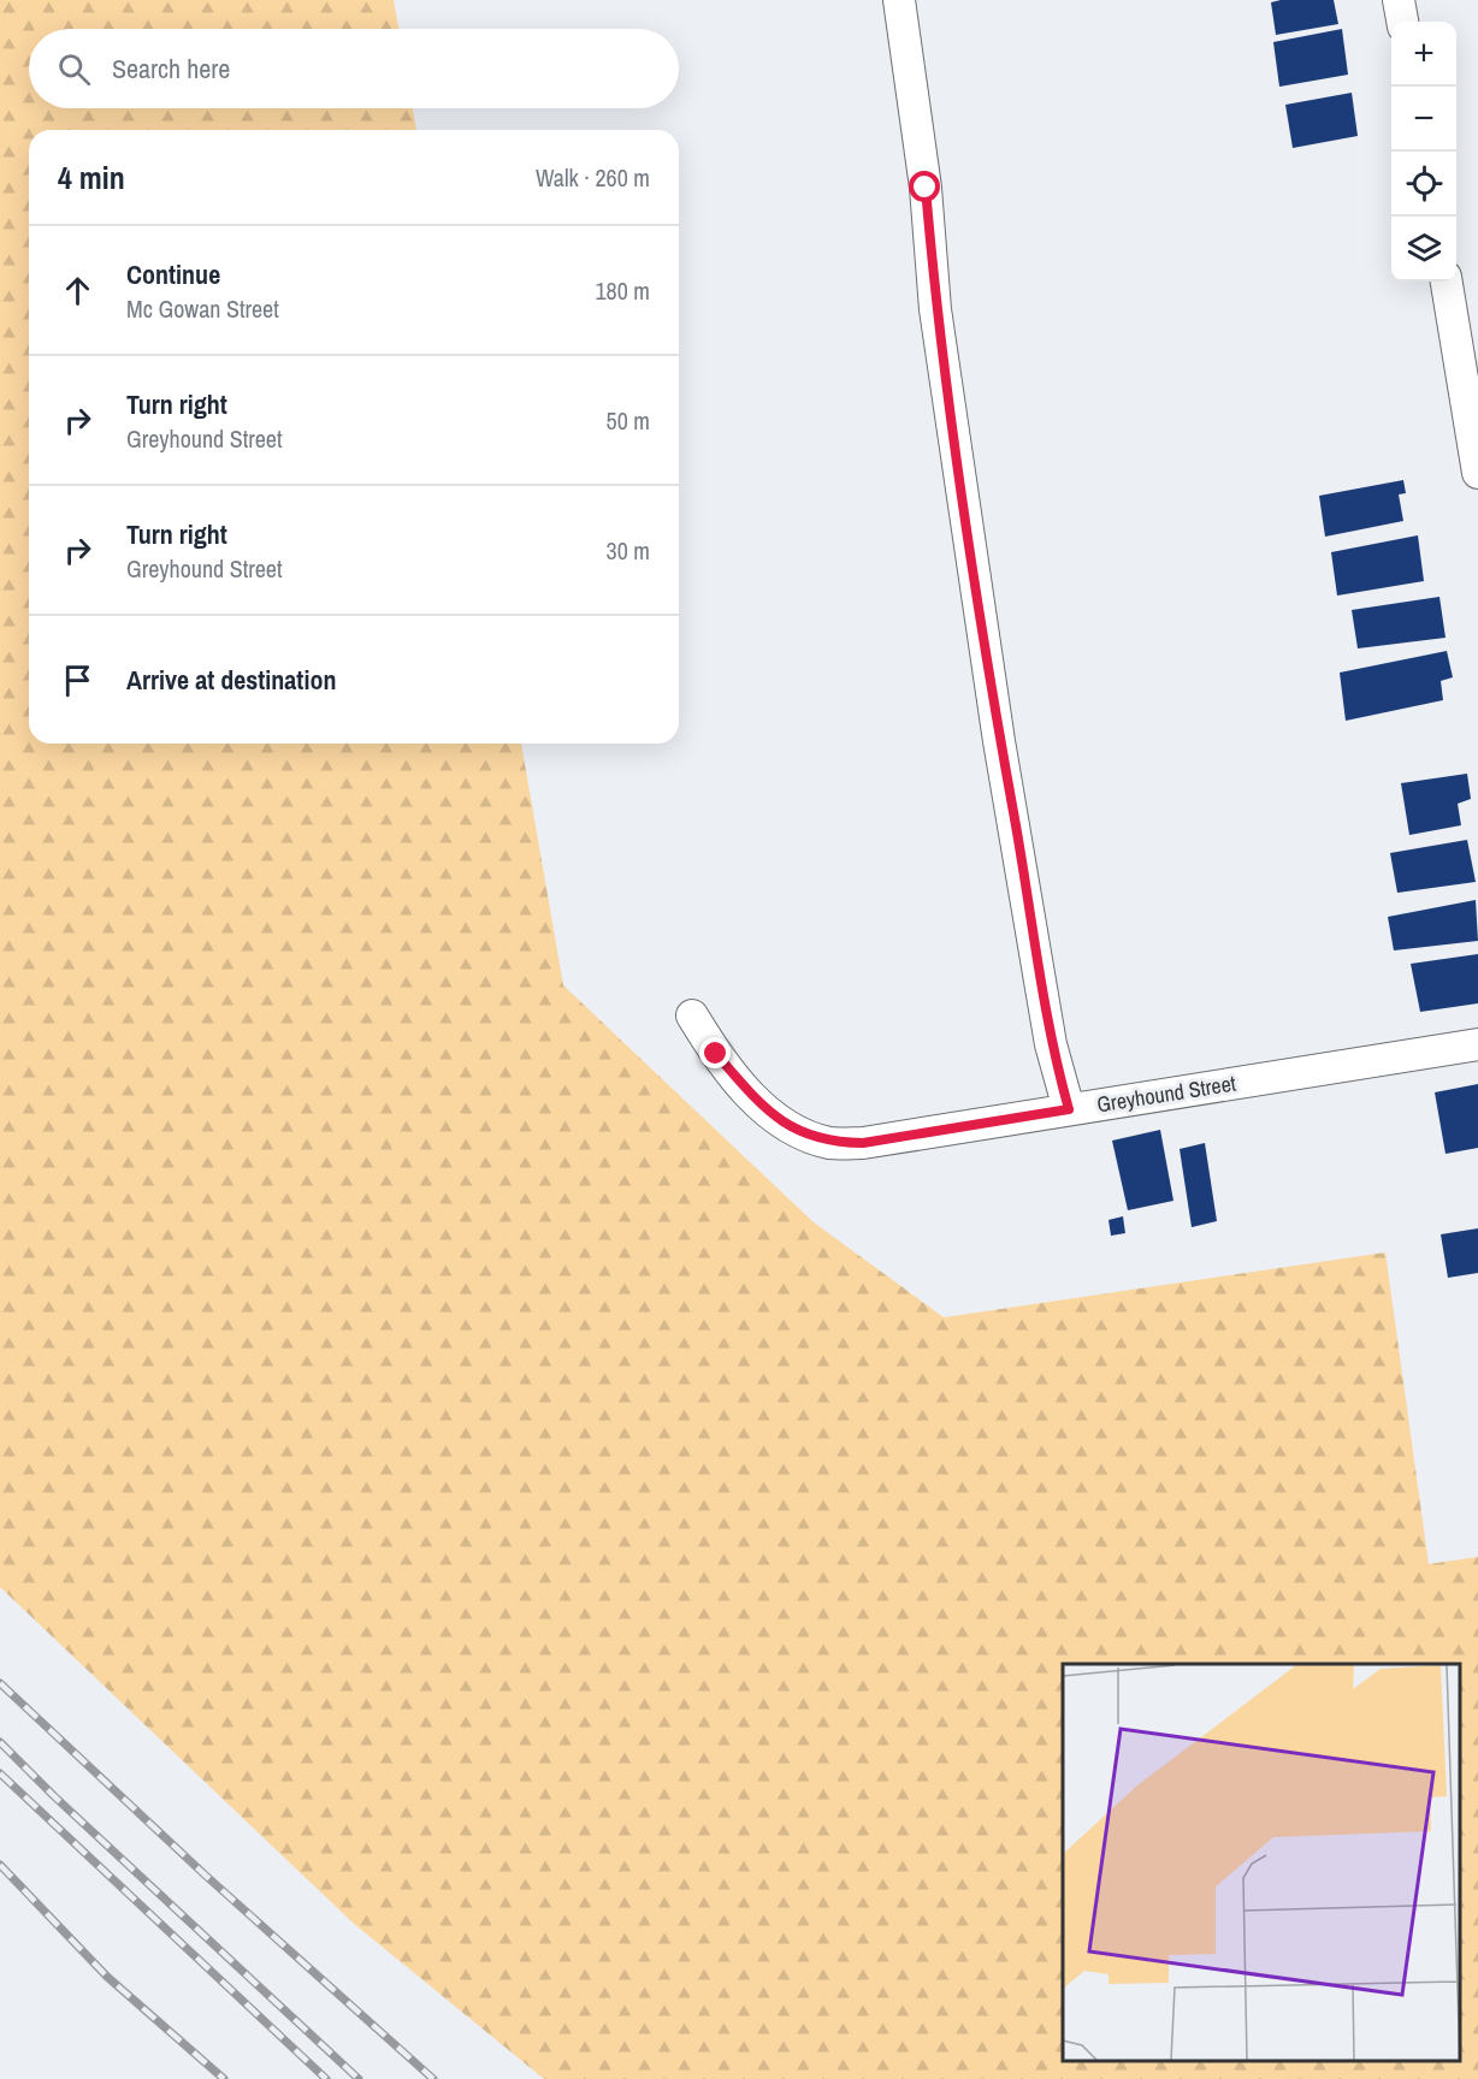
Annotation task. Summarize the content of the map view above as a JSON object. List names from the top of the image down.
{
  "streets": {
    "street": ["Greyhound Street"]
  },
  "page": {
    "map_buttons": ["+", "−"],
    "search": "Search here",
    "heading": ["4 min", "Walk · 260 m"],
    "list": [
      ["Continue", "Mc Gowan Street", "180 m"],
      ["Turn right", "Greyhound Street", "50 m"],
      ["Turn right", "Greyhound Street", "30 m"],
      "Arrive at destination"
    ]
  }
}
